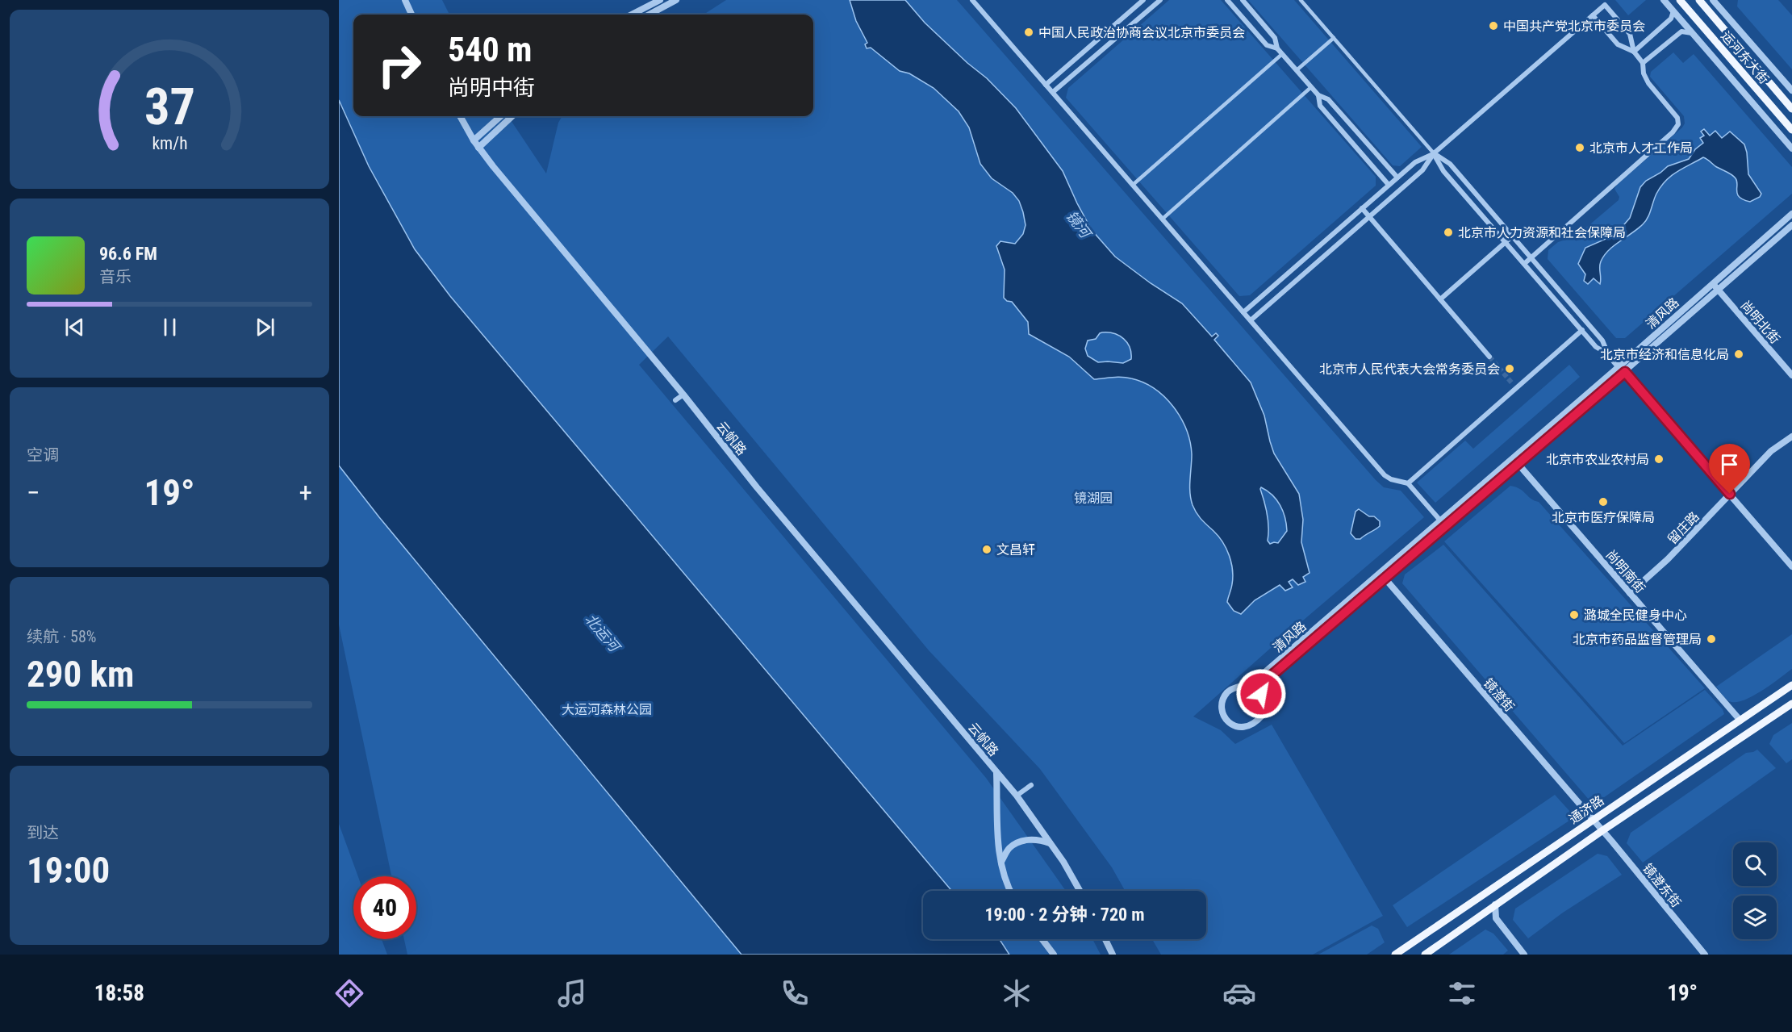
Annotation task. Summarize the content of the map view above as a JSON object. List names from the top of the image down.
{
  "streets": {
    "main road": ["运河东大街", "通济路"],
    "street": [
      "清风路",
      "尚明北街",
      "云帆路",
      "留庄路",
      "尚明南街",
      "镜澄街",
      "镜澄东街"
    ]
  },
  "crossings": [
    ["清风路", "尚明北街"],
    ["清风路", "尚明南街"],
    ["清风路", "镜澄街"],
    ["留庄路", "尚明南街"],
    ["尚明南街", "通济路"],
    ["镜澄街", "通济路"],
    ["镜澄街", "镜澄东街"],
    ["通济路", "镜澄东街"]
  ],
  "water": ["镜河", "北运河"],
  "parks": ["镜湖园", "大运河森林公园"],
  "places": [
    "中国共产党北京市委员会",
    "中国人民政治协商会议北京市委员会",
    "北京市人才工作局",
    "北京市人力资源和社会保障局",
    "北京市经济和信息化局",
    "北京市人民代表大会常务委员会",
    "北京市农业农村局",
    "北京市医疗保障局",
    "文昌轩",
    "潞城全民健身中心",
    "北京市药品监督管理局"
  ],
  "page": {
    "turn": ["540 m", "尚明中街"],
    "song": ["96.6 FM", "音乐"],
    "tile": [
      "空调",
      ["续航 · 58%", "290 km"],
      ["到达", "19:00"]
    ],
    "heat": ["−", "19°", "+"],
    "limit": "40",
    "trip": "19:00 · 2 分钟 · 720 m",
    "tabs": ["18:58", "19°"],
    "gauge": ["37", "km/h"]
  }
}
